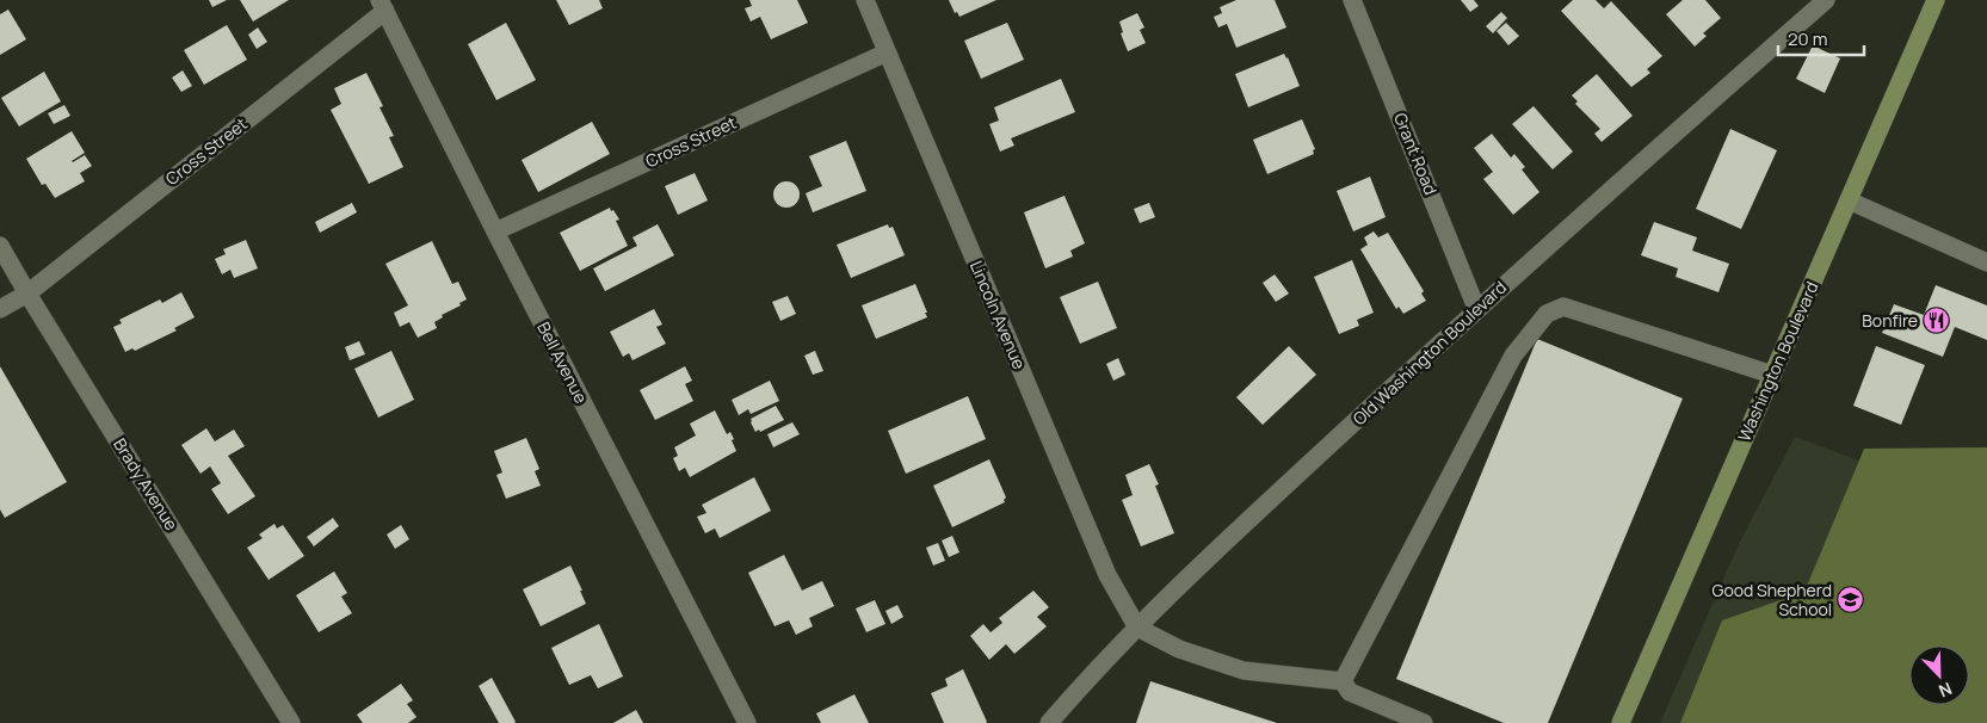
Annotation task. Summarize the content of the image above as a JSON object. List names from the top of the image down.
{
  "streets": {
    "main road": ["Washington Boulevard"],
    "street": [
      "Cross Street",
      "Grant Road",
      "Lincoln Avenue",
      "Old Washington Boulevard",
      "Bell Avenue",
      "Brady Avenue"
    ]
  },
  "crossings": [
    ["Cross Street", "Lincoln Avenue"],
    ["Cross Street", "Bell Avenue"],
    ["Cross Street", "Brady Avenue"],
    ["Grant Road", "Old Washington Boulevard"],
    ["Lincoln Avenue", "Old Washington Boulevard"]
  ],
  "places": {
    "restaurant": ["Bonfire"],
    "school or university": ["Good Shepherd School"]
  },
  "scale_bar": "20 m",
  "north": "bottom right"
}
